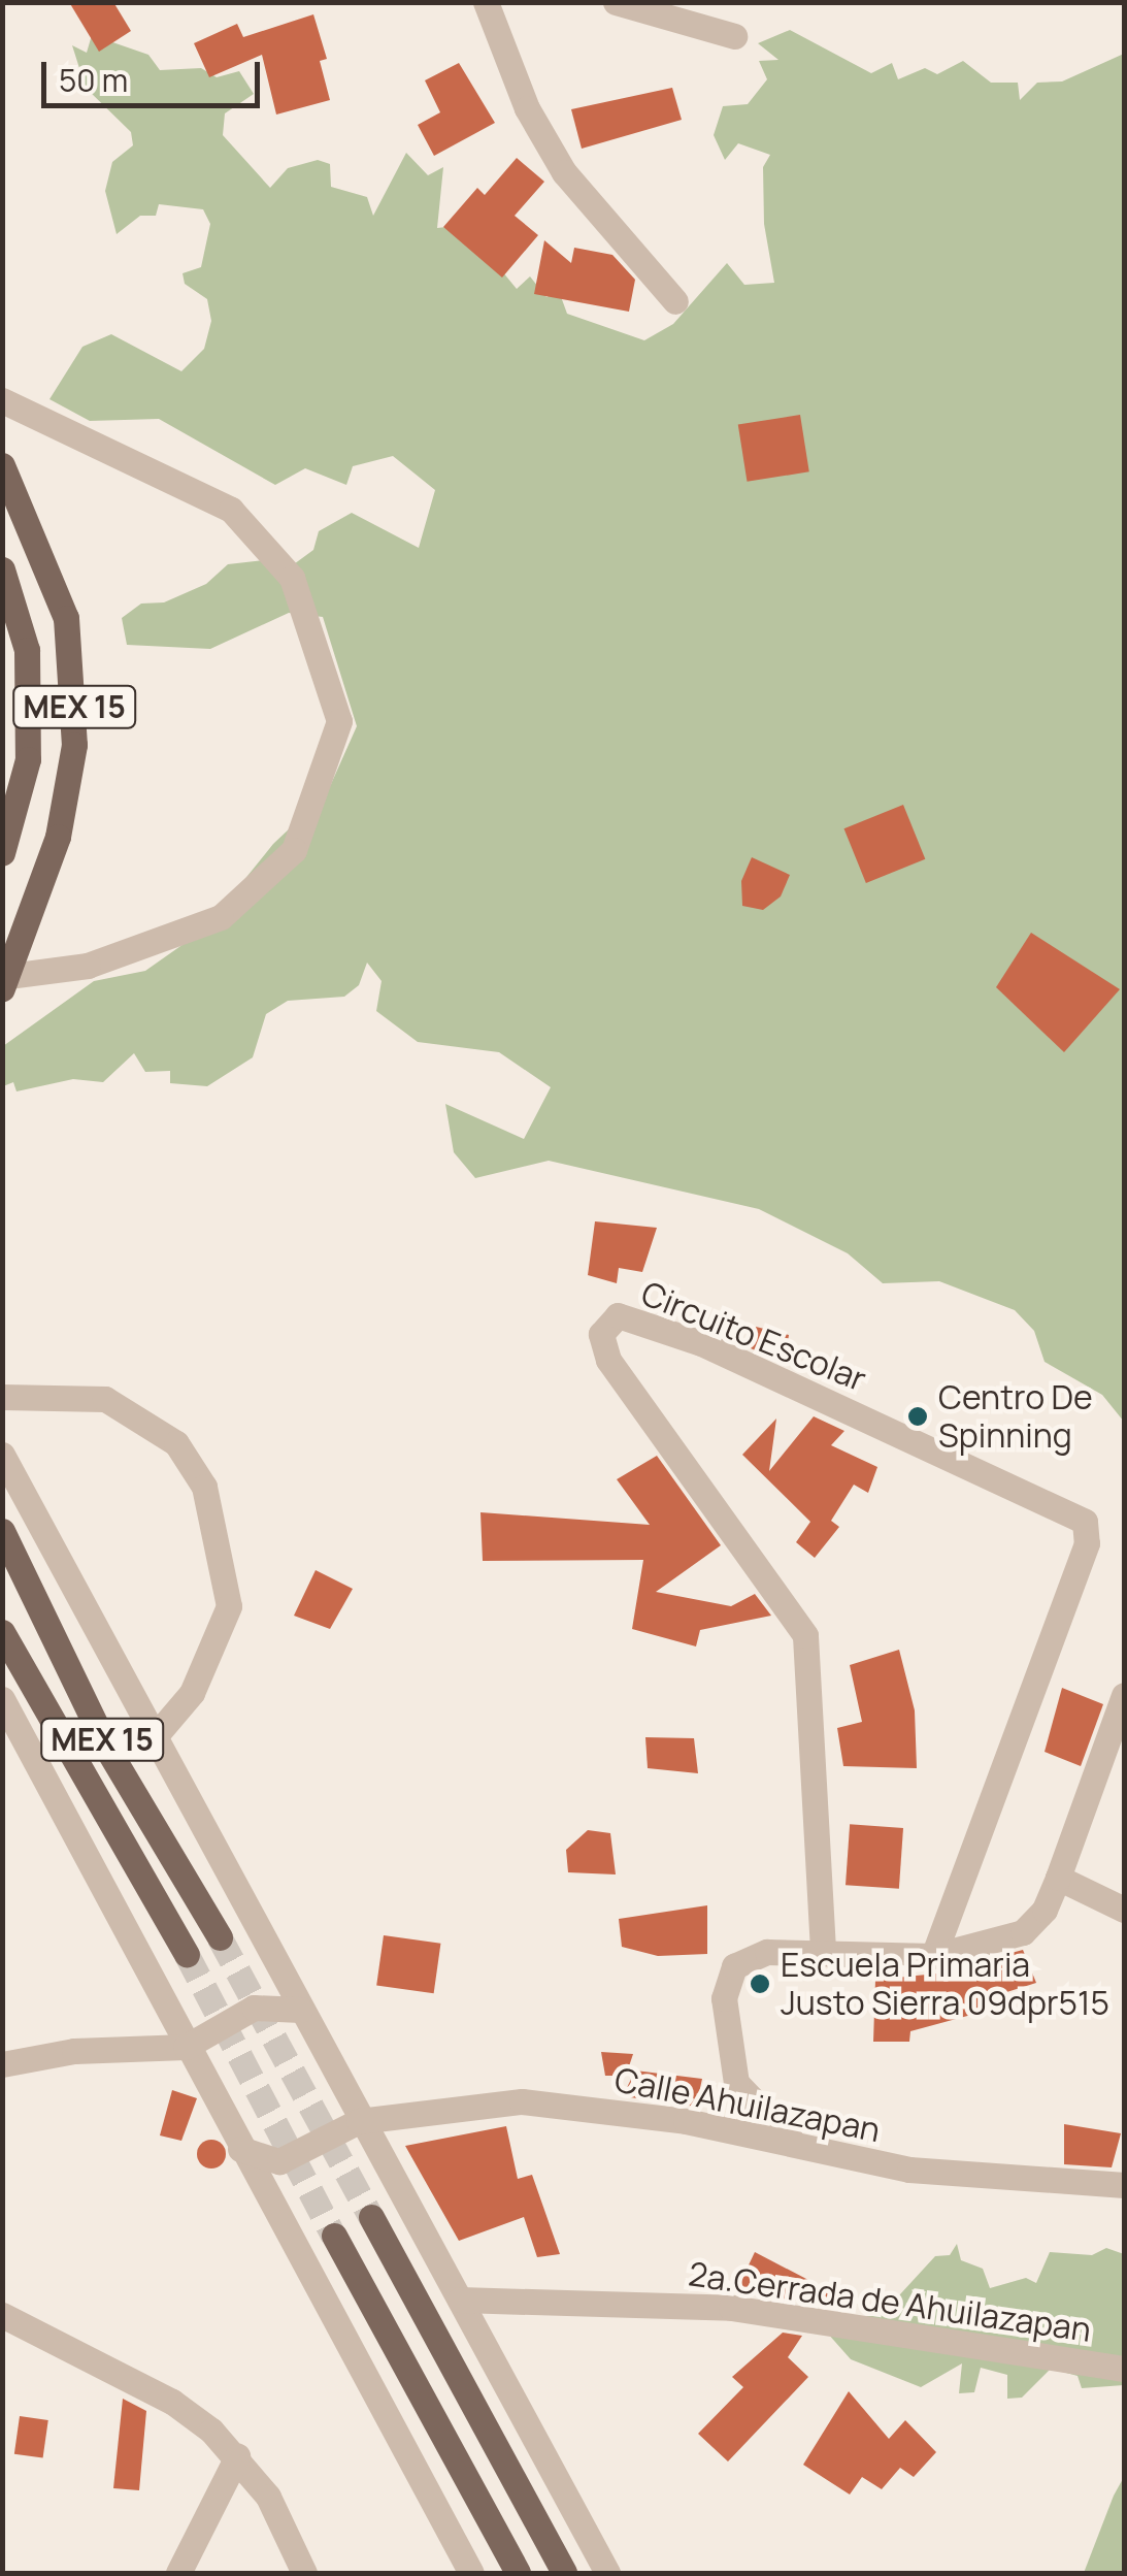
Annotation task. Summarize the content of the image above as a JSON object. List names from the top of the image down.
{
  "streets": {
    "main road": ["MEX 15"],
    "street": ["Circuito Escolar", "Calle Ahuilazapan", "2a.Cerrada de Ahuilazapan"]
  },
  "places": ["Centro De Spinning", "Escuela Primaria Justo Sierra 09dpr515"],
  "scale_bar": "50 m"
}
